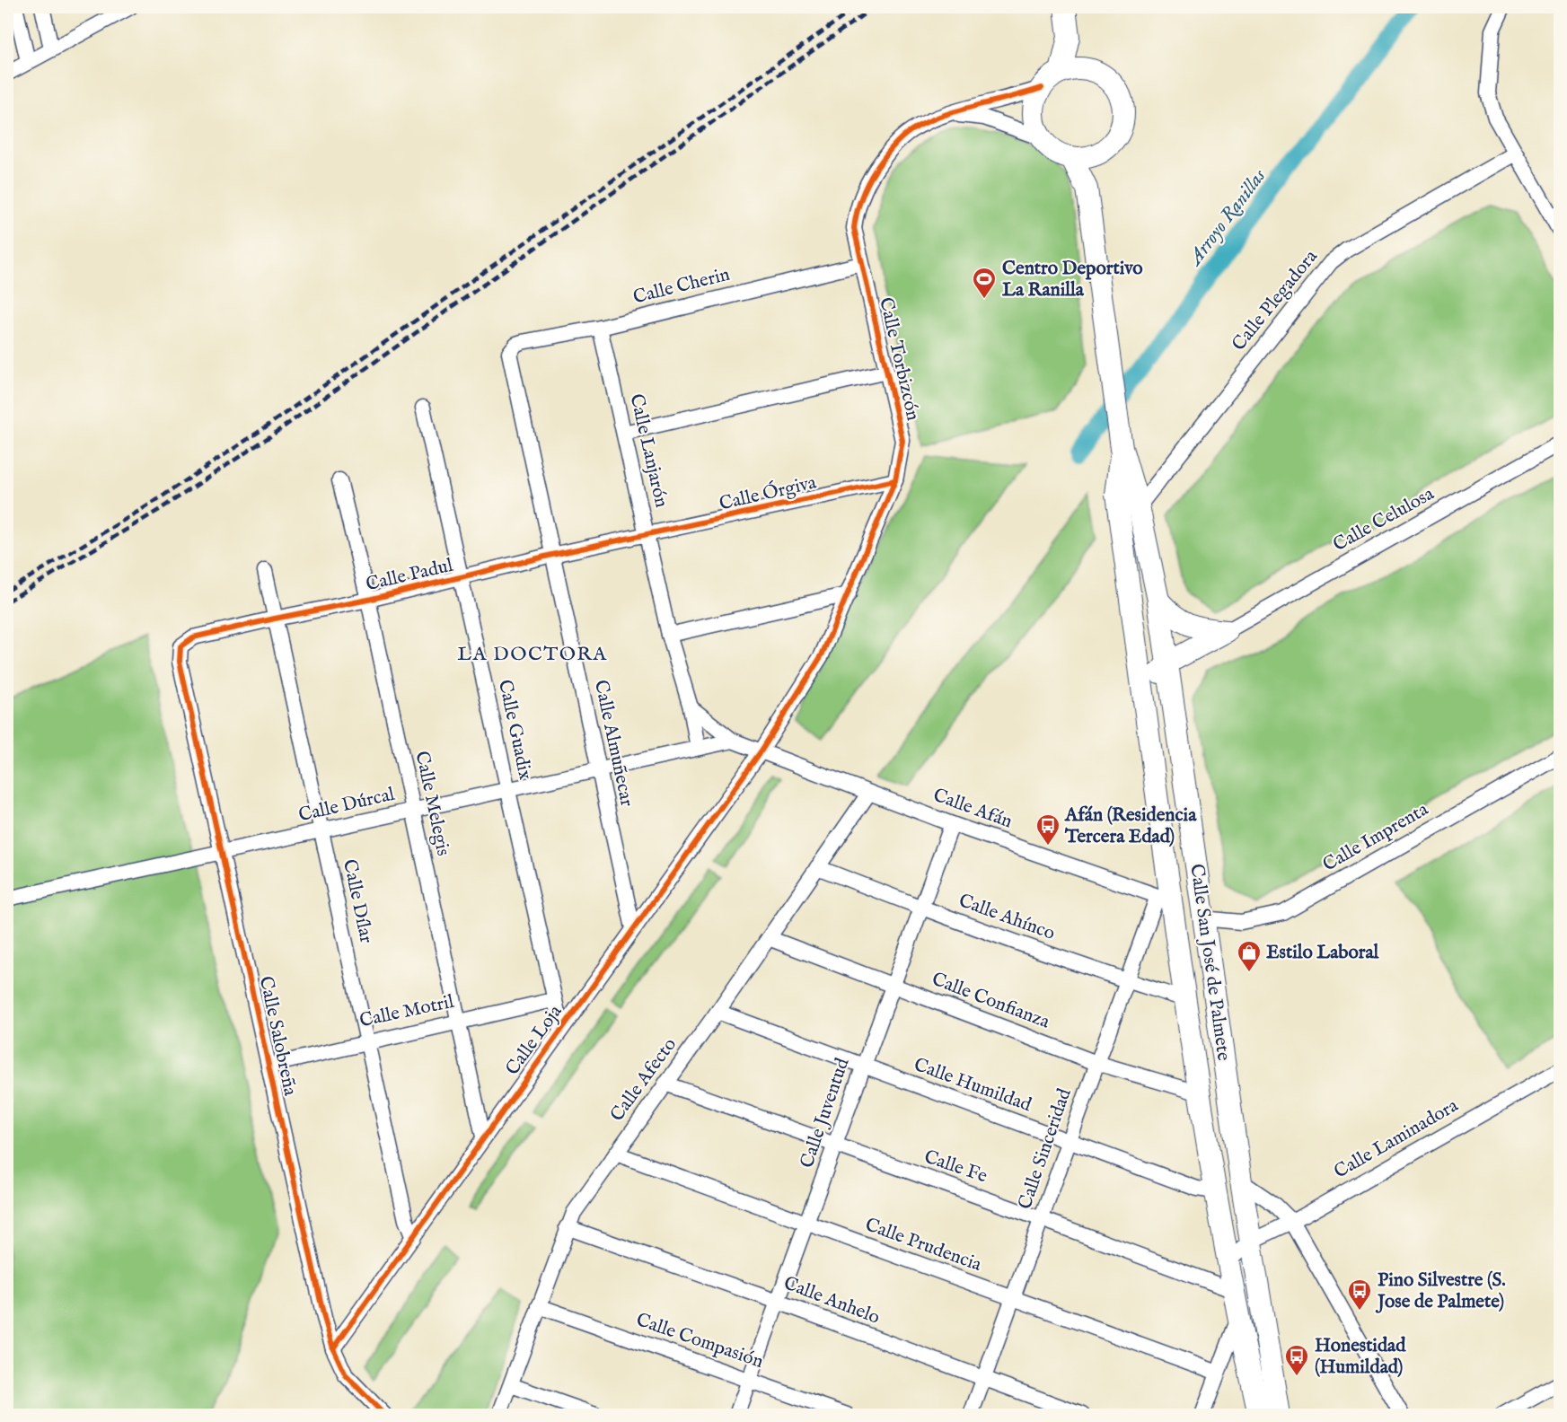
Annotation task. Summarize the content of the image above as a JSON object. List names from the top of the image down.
{
  "streets": {
    "street": [
      "Calle Cherin",
      "Calle Plegadora",
      "Calle Torbizcón",
      "Calle Lanjarón",
      "Calle Órgiva",
      "Calle Celulosa",
      "Calle Padul",
      "Calle Guadix",
      "Calle Almuñecar",
      "Calle Melegis",
      "Calle Dúrcal",
      "Calle Afán",
      "Calle Imprenta",
      "Calle Dílar",
      "Calle Ahínco",
      "Calle San José de Palmete",
      "Calle Confianza",
      "Calle Motril",
      "Calle Salobreña",
      "Calle Loja",
      "Calle Afecto",
      "Calle Humildad",
      "Calle Juventud",
      "Calle Laminadora",
      "Calle Sinceridad",
      "Calle Fe",
      "Calle Prudencia",
      "Calle Anhelo",
      "Calle Compasión"
    ]
  },
  "crossings": [
    ["Calle Cherin", "Calle Torbizcón"],
    ["Calle Cherin", "Calle Lanjarón"],
    ["Calle Cherin", "Calle Almuñecar"],
    ["Calle Plegadora", "Calle San José de Palmete"],
    ["Calle Torbizcón", "Calle Órgiva"],
    ["Calle Torbizcón", "Calle Afán"],
    ["Calle Torbizcón", "Calle San José de Palmete"],
    ["Calle Torbizcón", "Calle Loja"],
    ["Calle Lanjarón", "Calle Órgiva"],
    ["Calle Lanjarón", "Calle Padul"],
    ["Calle Lanjarón", "Calle Dúrcal"],
    ["Calle Órgiva", "Calle Padul"],
    ["Calle Padul", "Calle Guadix"],
    ["Calle Padul", "Calle Almuñecar"],
    ["Calle Padul", "Calle Melegis"],
    ["Calle Padul", "Calle Dílar"],
    ["Calle Padul", "Calle Salobreña"],
    ["Calle Guadix", "Calle Dúrcal"],
    ["Calle Guadix", "Calle Motril"],
    ["Calle Guadix", "Calle Loja"],
    ["Calle Almuñecar", "Calle Dúrcal"],
    ["Calle Almuñecar", "Calle Loja"],
    ["Calle Melegis", "Calle Dúrcal"],
    ["Calle Melegis", "Calle Motril"],
    ["Calle Melegis", "Calle Loja"],
    ["Calle Dúrcal", "Calle Dílar"],
    ["Calle Dúrcal", "Calle Salobreña"],
    ["Calle Afán", "Calle San José de Palmete"],
    ["Calle Afán", "Calle Loja"],
    ["Calle Afán", "Calle Afecto"],
    ["Calle Afán", "Calle Juventud"],
    ["Calle Afán", "Calle Sinceridad"],
    ["Calle Imprenta", "Calle San José de Palmete"],
    ["Calle Dílar", "Calle Motril"],
    ["Calle Dílar", "Calle Loja"],
    ["Calle Ahínco", "Calle San José de Palmete"],
    ["Calle Ahínco", "Calle Afecto"],
    ["Calle Ahínco", "Calle Juventud"],
    ["Calle Ahínco", "Calle Sinceridad"],
    ["Calle San José de Palmete", "Calle Confianza"],
    ["Calle San José de Palmete", "Calle Humildad"],
    ["Calle San José de Palmete", "Calle Laminadora"],
    ["Calle San José de Palmete", "Calle Sinceridad"],
    ["Calle San José de Palmete", "Calle Fe"],
    ["Calle Confianza", "Calle Afecto"],
    ["Calle Confianza", "Calle Juventud"],
    ["Calle Confianza", "Calle Sinceridad"],
    ["Calle Motril", "Calle Salobreña"],
    ["Calle Salobreña", "Calle Loja"],
    ["Calle Afecto", "Calle Humildad"],
    ["Calle Afecto", "Calle Fe"],
    ["Calle Afecto", "Calle Prudencia"],
    ["Calle Afecto", "Calle Anhelo"],
    ["Calle Afecto", "Calle Compasión"],
    ["Calle Humildad", "Calle Juventud"],
    ["Calle Humildad", "Calle Sinceridad"],
    ["Calle Juventud", "Calle Fe"],
    ["Calle Juventud", "Calle Prudencia"],
    ["Calle Juventud", "Calle Anhelo"],
    ["Calle Juventud", "Calle Compasión"],
    ["Calle Sinceridad", "Calle Fe"],
    ["Calle Sinceridad", "Calle Prudencia"],
    ["Calle Sinceridad", "Calle Anhelo"]
  ],
  "districts": ["LA DOCTORA"],
  "water": ["Arroyo Ranillas"],
  "places": {
    "sports": ["Centro Deportivo La Ranilla"],
    "bus stop": ["Afán (Residencia Tercera Edad)", "Pino Silvestre (S. Jose de Palmete)", "Honestidad (Humildad)"],
    "shop": ["Estilo Laboral"]
  }
}
